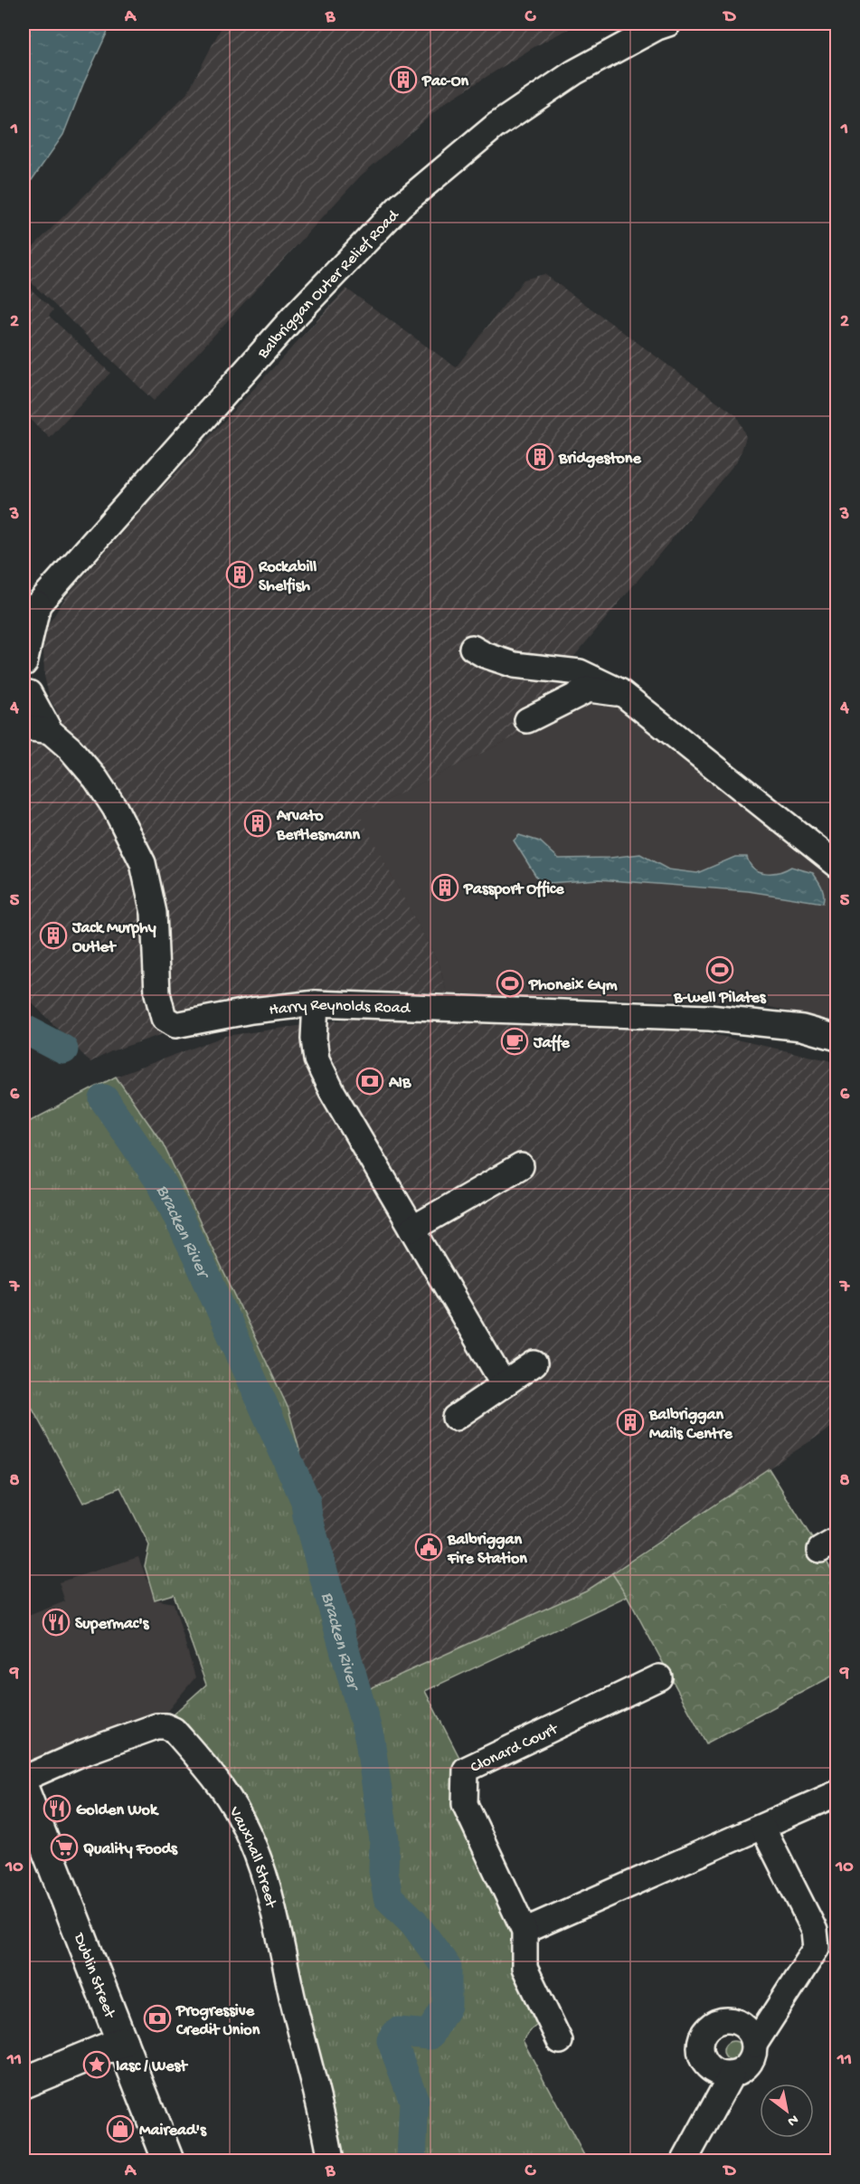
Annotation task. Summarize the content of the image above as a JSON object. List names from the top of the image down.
{
  "streets": {
    "main road": ["Dublin Street"],
    "street": [
      "Balbriggan Outer Relief Road",
      "Harry Reynolds Road",
      "Clonard Court",
      "Vauxhall Street"
    ]
  },
  "water": ["Bracken River"],
  "places": {
    "building": [
      "Pac-On",
      "Bridgestone",
      "Rockabill Shelfish",
      "Arvato Bertlesmann",
      "Passport Office",
      "Jack Murphy Outlet",
      "Balbriggan Mails Centre"
    ],
    "sports": ["B-well Pilates", "Phoneix Gym"],
    "cafe": ["Jaffe"],
    "bank": ["AIB", "Progressive Credit Union"],
    "public building": ["Balbriggan Fire Station"],
    "restaurant": ["Supermac's", "Golden Wok"],
    "supermarket": ["Quality Foods"],
    "place": ["Iasc / West"],
    "shop": ["Mairead's"]
  },
  "north": "bottom right",
  "grid": {
    "columns": [
      "A",
      "B",
      "C",
      "D"
    ],
    "rows": [
      "1",
      "2",
      "3",
      "4",
      "5",
      "6",
      "7",
      "8",
      "9",
      "10",
      "11"
    ]
  }
}
